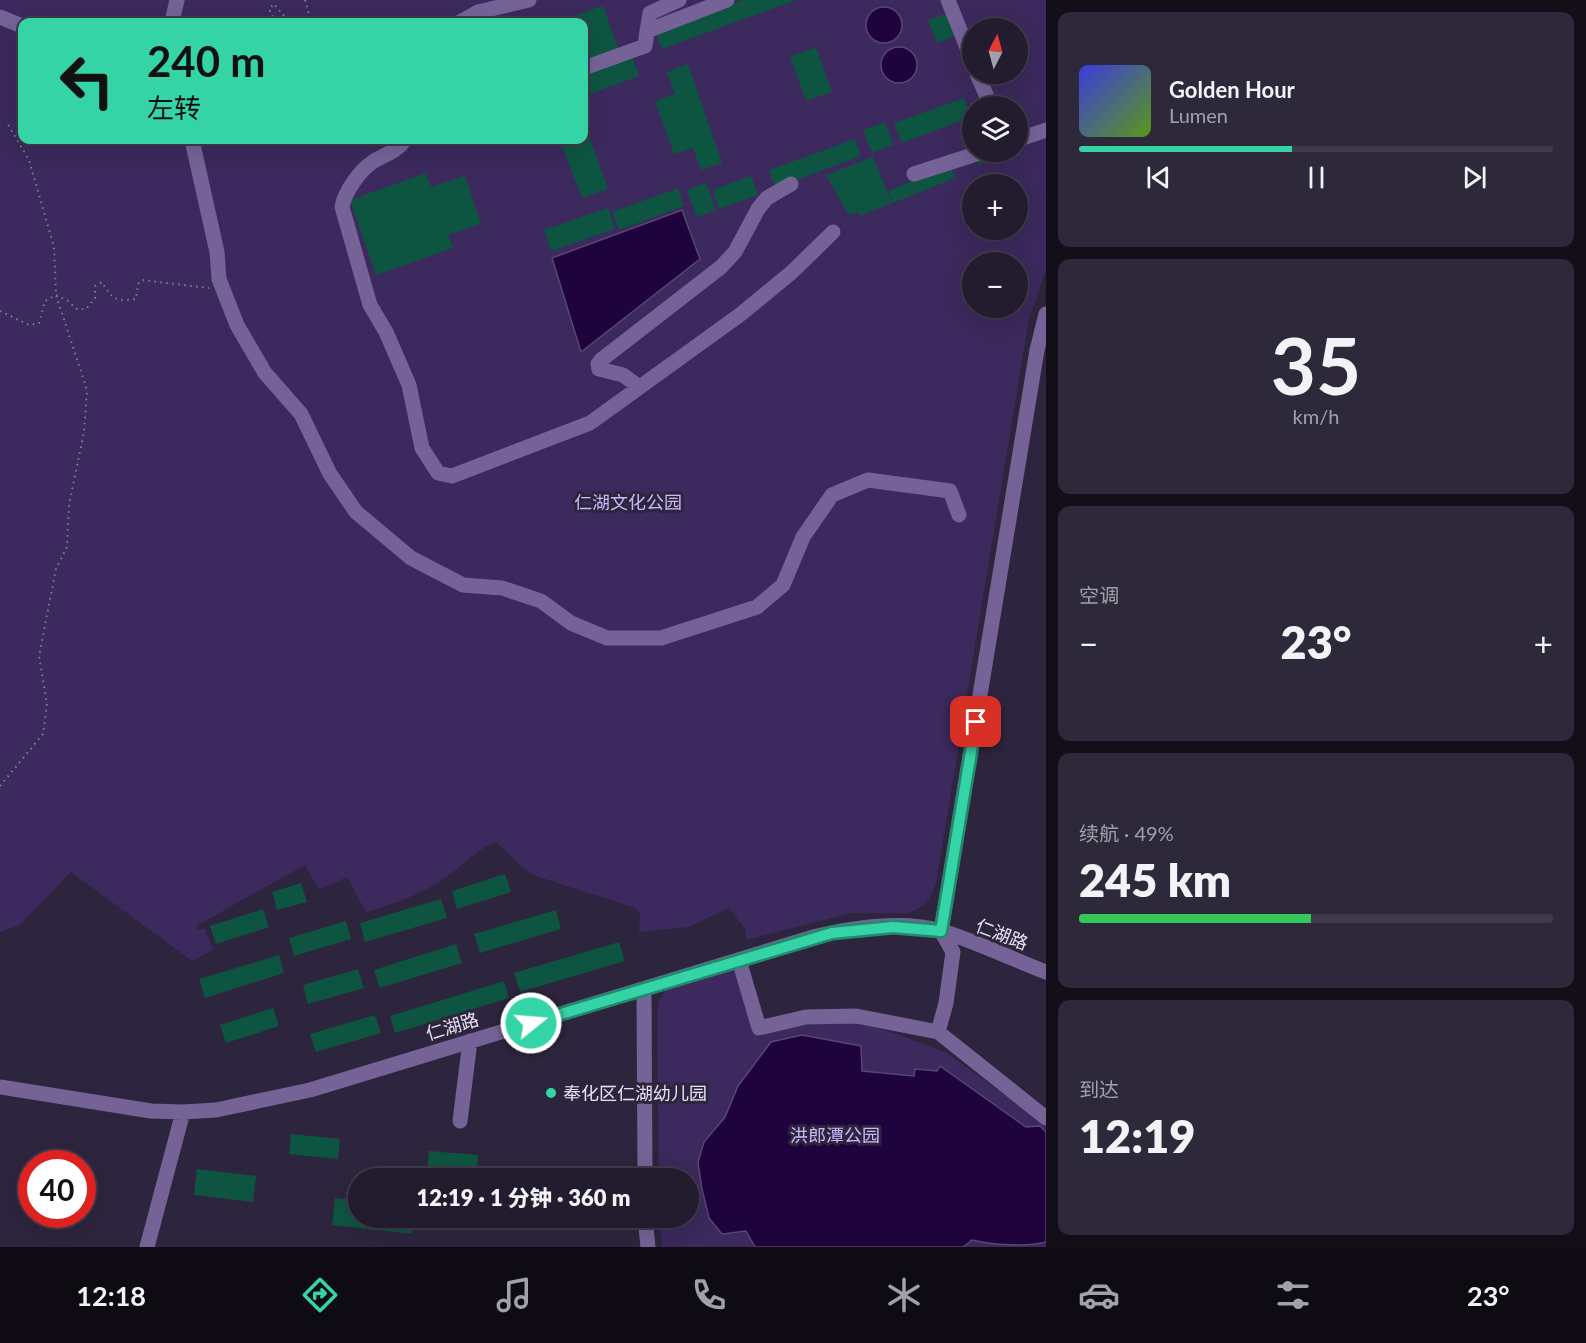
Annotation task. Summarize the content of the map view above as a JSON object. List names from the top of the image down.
{
  "streets": {
    "street": ["仁湖路"]
  },
  "parks": ["仁湖文化公园", "洪郎潭公园"],
  "places": ["奉化区仁湖幼儿园"],
  "north": "top",
  "page": {
    "map_buttons": ["+", "−"],
    "turn": ["240 m", "左转"],
    "song": ["Golden Hour", "Lumen"],
    "tile": [
      ["35", "km/h"],
      "空调",
      ["续航 · 49%", "245 km"],
      ["到达", "12:19"]
    ],
    "heat": ["−", "23°", "+"],
    "limit": "40",
    "trip": "12:19 · 1 分钟 · 360 m",
    "tabs": ["12:18", "23°"]
  }
}
